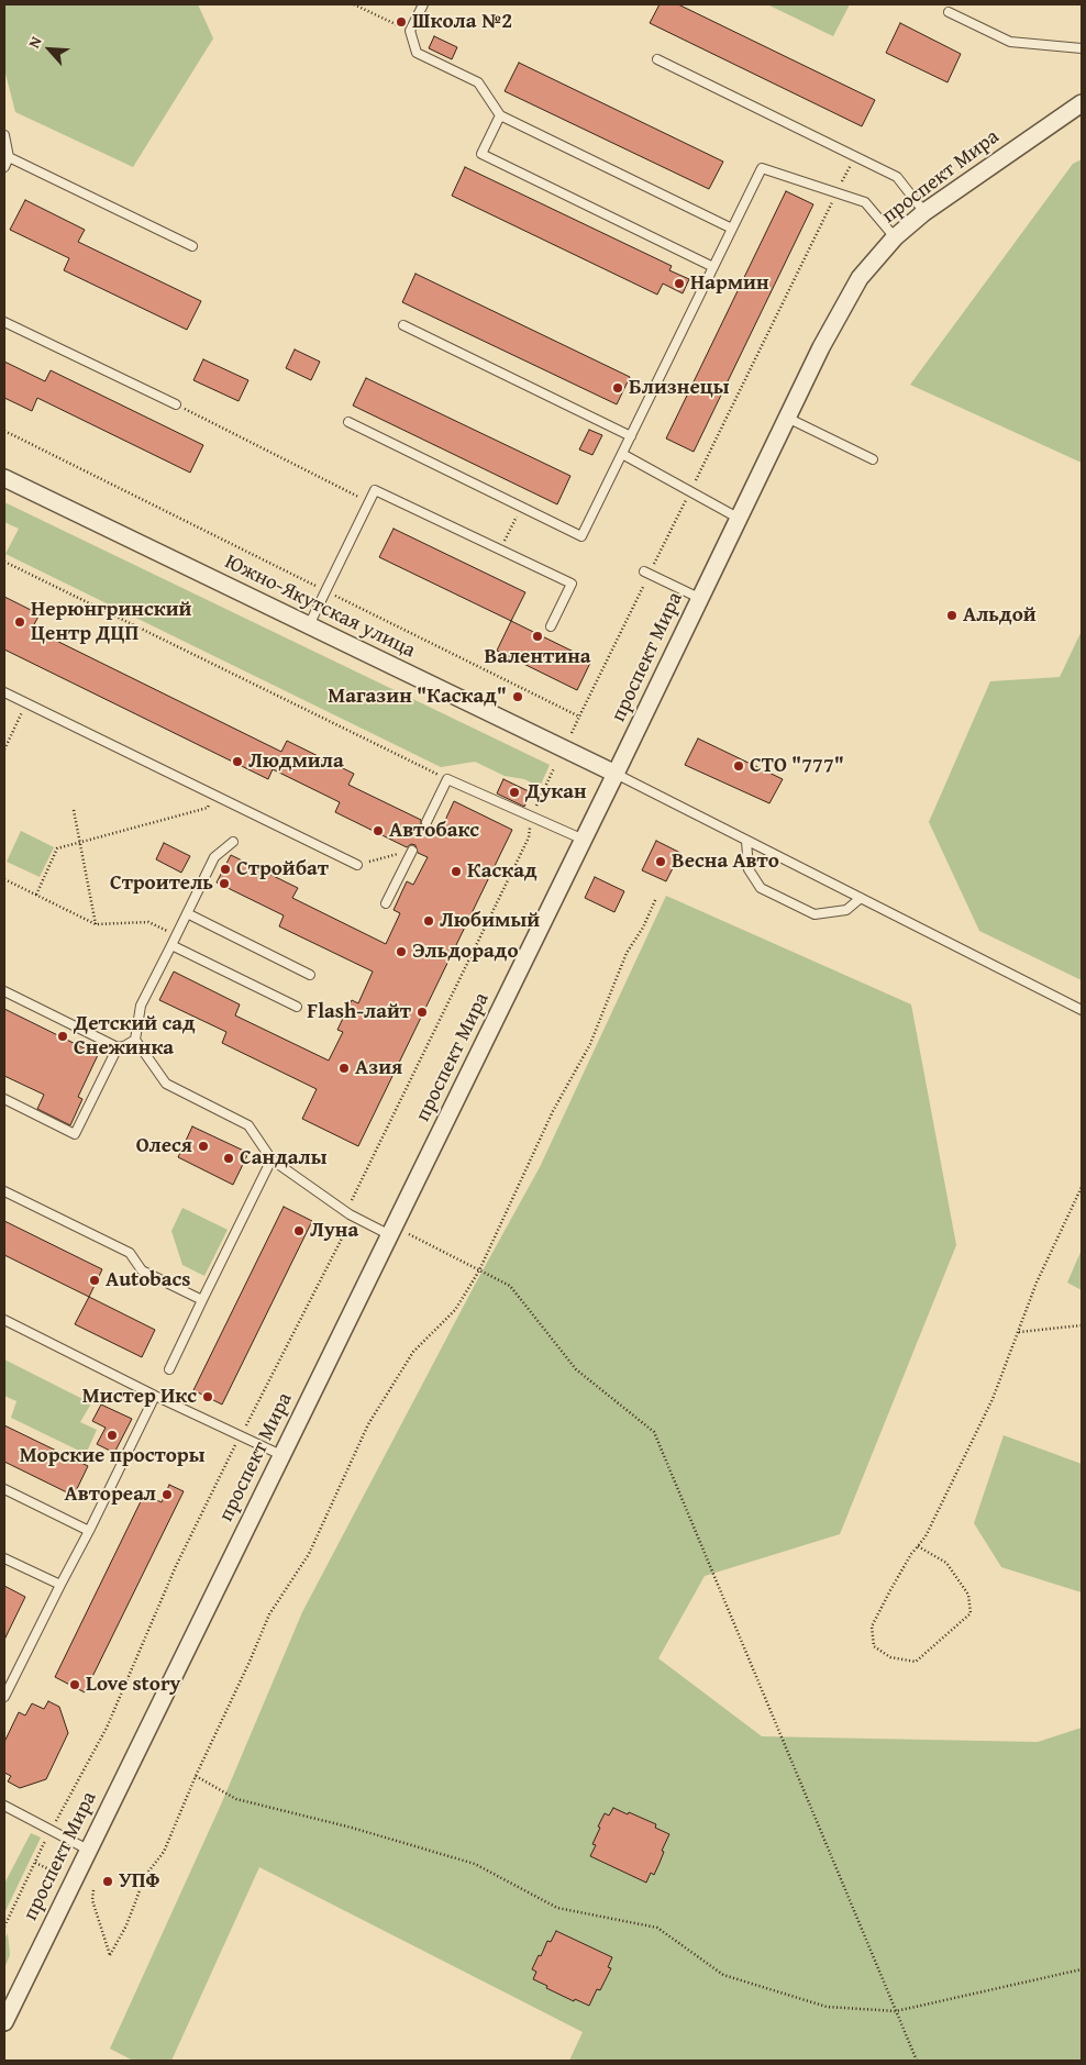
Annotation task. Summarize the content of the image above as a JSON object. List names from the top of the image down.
{
  "streets": {
    "street": ["проспект Мира", "Южно-Якутская улица"]
  },
  "crossings": [
    ["проспект Мира", "Южно-Якутская улица"]
  ],
  "places": [
    "Школа №2",
    "Нармин",
    "Близнецы",
    "Альдой",
    "Нерюнгринский Центр ДЦП",
    "Валентина",
    "Магазин \"Каскад\"",
    "Людмила",
    "СТО \"777\"",
    "Дукан",
    "Автобакс",
    "Весна Авто",
    "Стройбат",
    "Каскад",
    "Строитель",
    "Любимый",
    "Эльдорадо",
    "Flash-лайт",
    "Детский сад Снежинка",
    "Азия",
    "Олеся",
    "Сандалы",
    "Луна",
    "Autobacs",
    "Мистер Икс",
    "Морские просторы",
    "Автореал",
    "Love story",
    "УПФ"
  ],
  "north": "top left"
}
